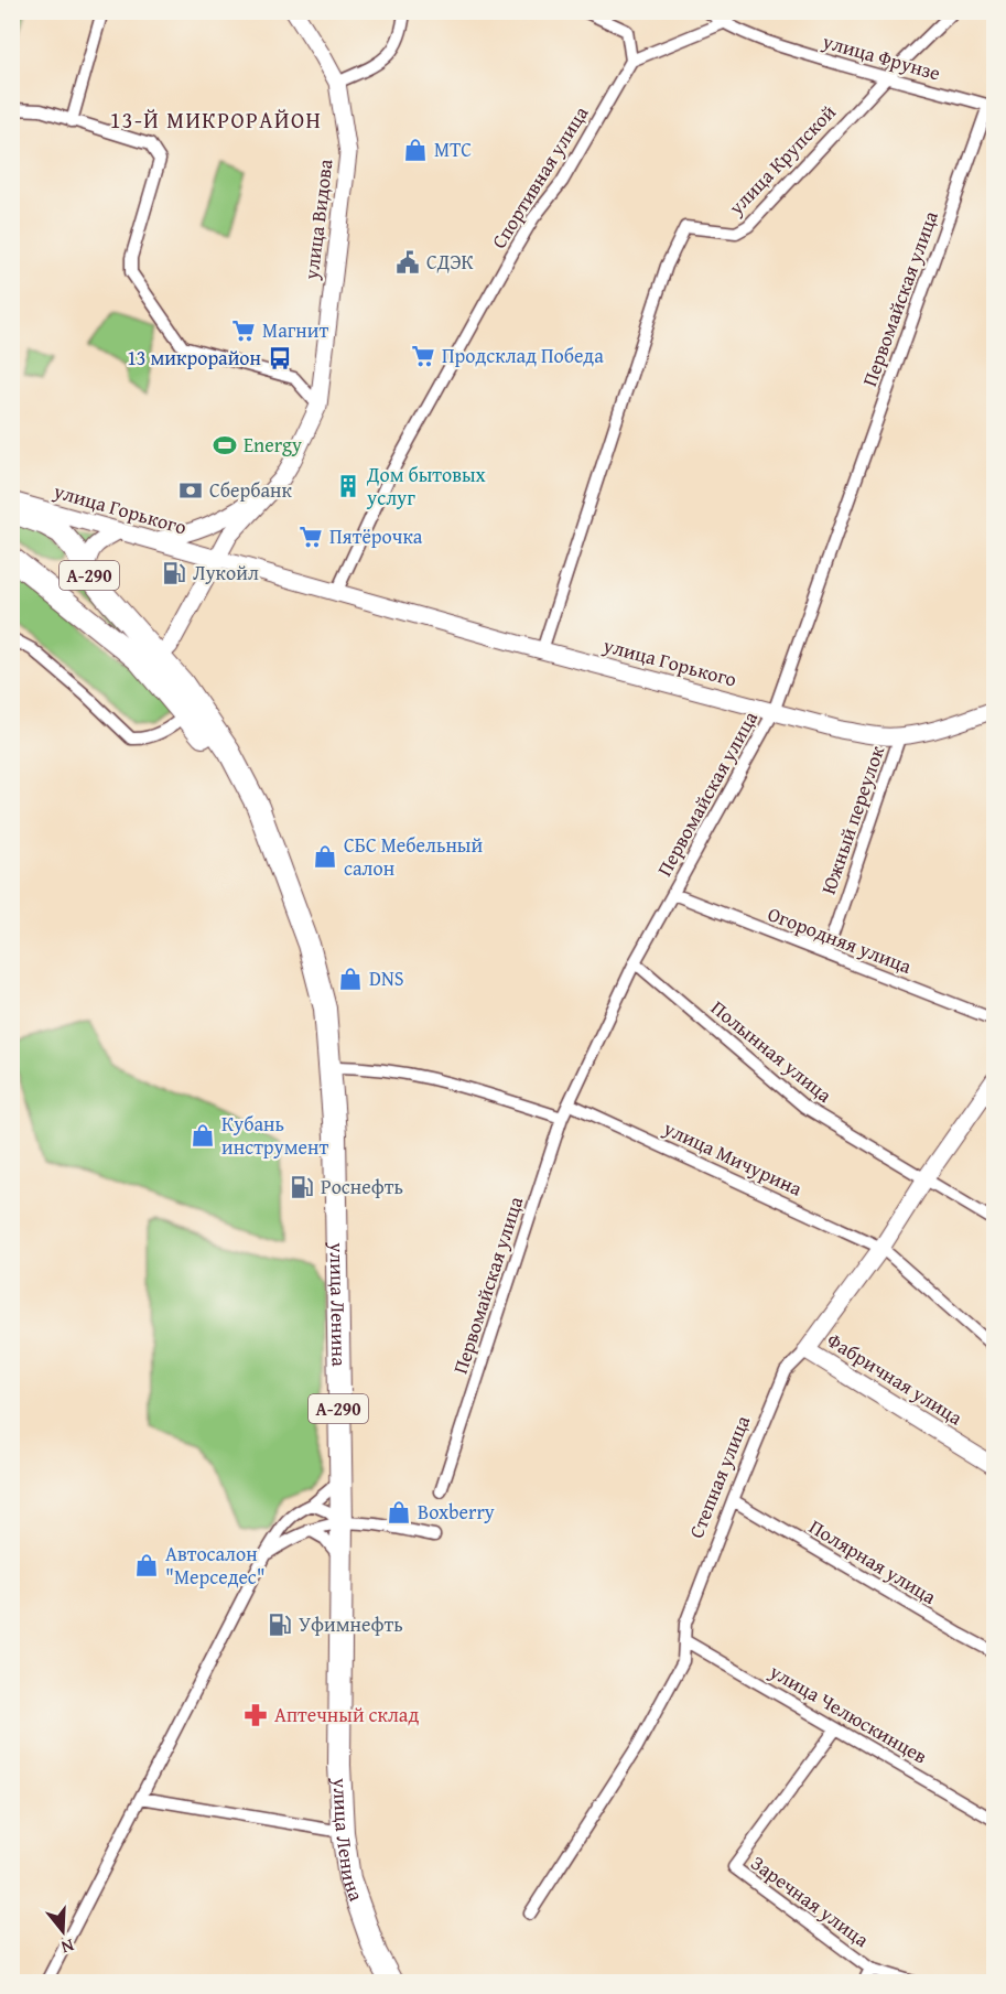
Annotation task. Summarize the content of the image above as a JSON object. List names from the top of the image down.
{
  "streets": {
    "highway": ["А-290", "улица Ленина"],
    "main road": [
      "улица Видова",
      "улица Горького",
      "Фабричная улица",
      "Степная улица"
    ],
    "street": [
      "улица Фрунзе",
      "улица Крупской",
      "Спортивная улица",
      "Первомайская улица",
      "Южный переулок",
      "Огородняя улица",
      "Полынная улица",
      "улица Мичурина",
      "Полярная улица",
      "улица Челюскинцев",
      "Заречная улица"
    ]
  },
  "crossings": [
    ["улица Фрунзе", "улица Крупской"],
    ["улица Фрунзе", "Первомайская улица"],
    ["улица Крупской", "улица Горького"],
    ["Спортивная улица", "улица Горького"],
    ["улица Видова", "улица Горького"],
    ["Первомайская улица", "улица Горького"],
    ["Первомайская улица", "Огородняя улица"],
    ["Первомайская улица", "Полынная улица"],
    ["Первомайская улица", "улица Мичурина"],
    ["улица Горького", "Южный переулок"],
    ["А-290", "улица Ленина"],
    ["Южный переулок", "Огородняя улица"],
    ["Полынная улица", "Степная улица"],
    ["улица Мичурина", "Степная улица"],
    ["Фабричная улица", "Степная улица"],
    ["Степная улица", "Полярная улица"],
    ["Степная улица", "улица Челюскинцев"],
    ["улица Челюскинцев", "Заречная улица"]
  ],
  "districts": ["13-Й МИКРОРАЙОН"],
  "places": {
    "shop": [
      "МТС",
      "СБС Мебельный салон",
      "DNS",
      "Кубань инструмент",
      "Boxberry",
      "Автосалон \"Мерседес\""
    ],
    "public building": ["СДЭК"],
    "supermarket": ["Магнит", "Продсклад Победа", "Пятёрочка"],
    "bus stop": ["13 микрорайон"],
    "sports": ["Energy"],
    "building": ["Дом бытовых услуг"],
    "bank": ["Сбербанк"],
    "fuel station": ["Лукойл", "Роснефть", "Уфимнефть"],
    "pharmacy": ["Аптечный склад"]
  },
  "north": "bottom"
}
